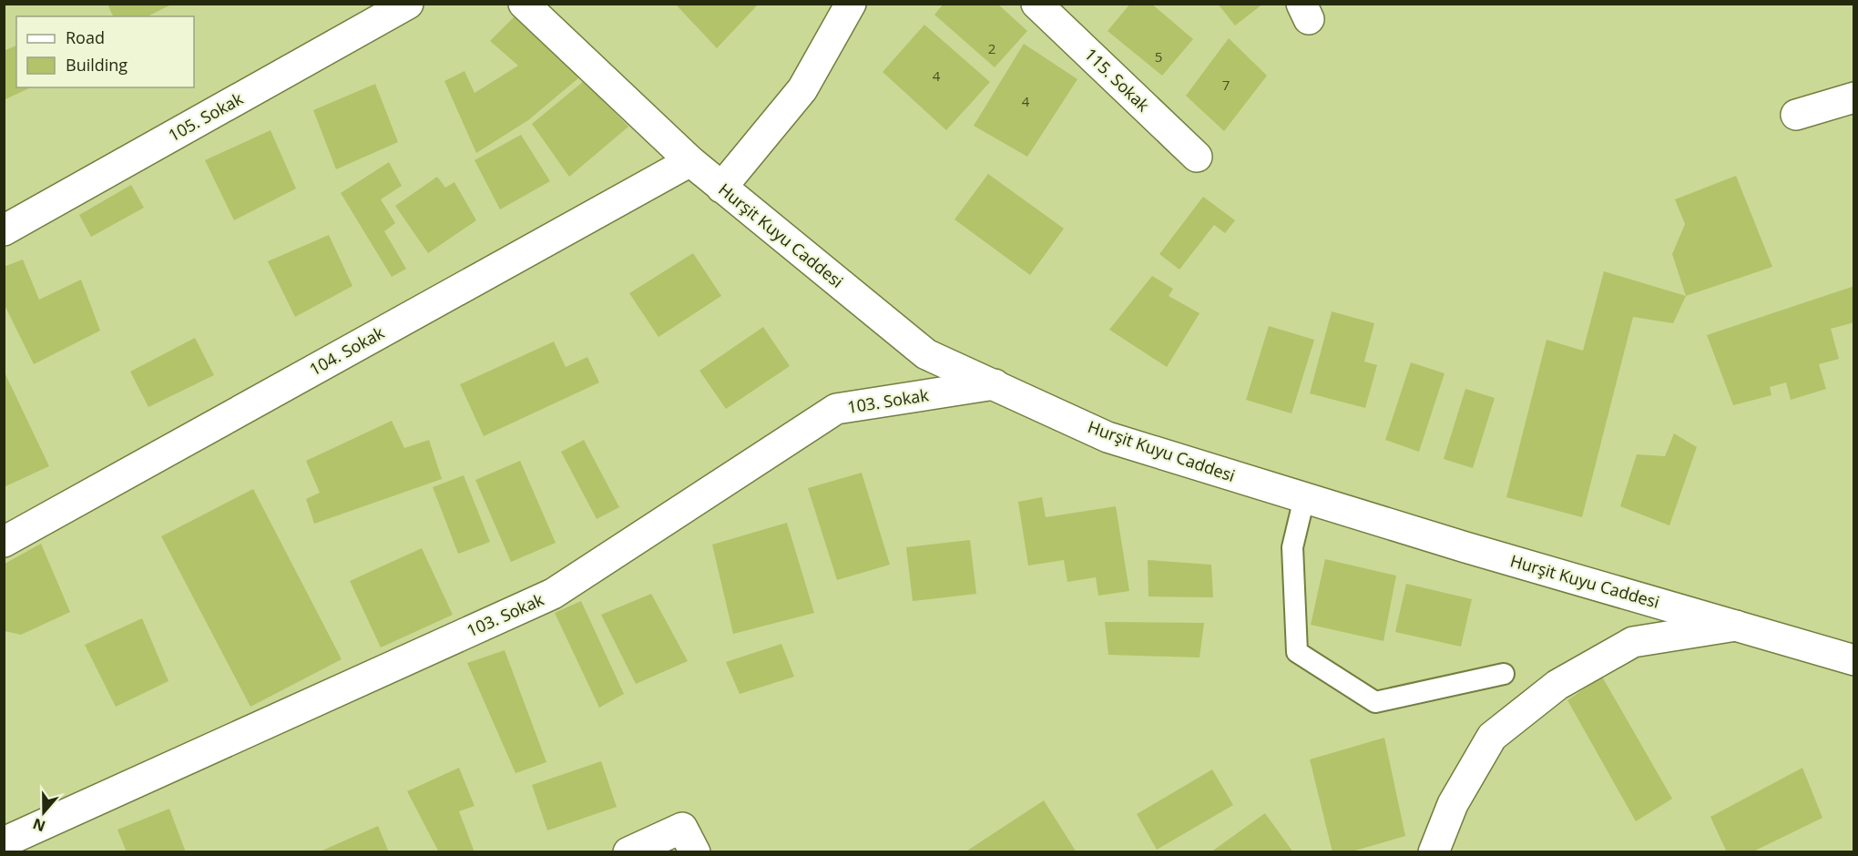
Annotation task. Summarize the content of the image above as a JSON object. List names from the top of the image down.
{
  "streets": {
    "street": [
      "115. Sokak",
      "105. Sokak",
      "Hurşit Kuyu Caddesi",
      "104. Sokak",
      "103. Sokak"
    ]
  },
  "crossings": [
    ["Hurşit Kuyu Caddesi", "104. Sokak"],
    ["Hurşit Kuyu Caddesi", "103. Sokak"]
  ],
  "house_numbers": [
    "2",
    "5",
    "4",
    "7",
    "4"
  ],
  "legend": ["Road", "Building"],
  "north": "bottom"
}
